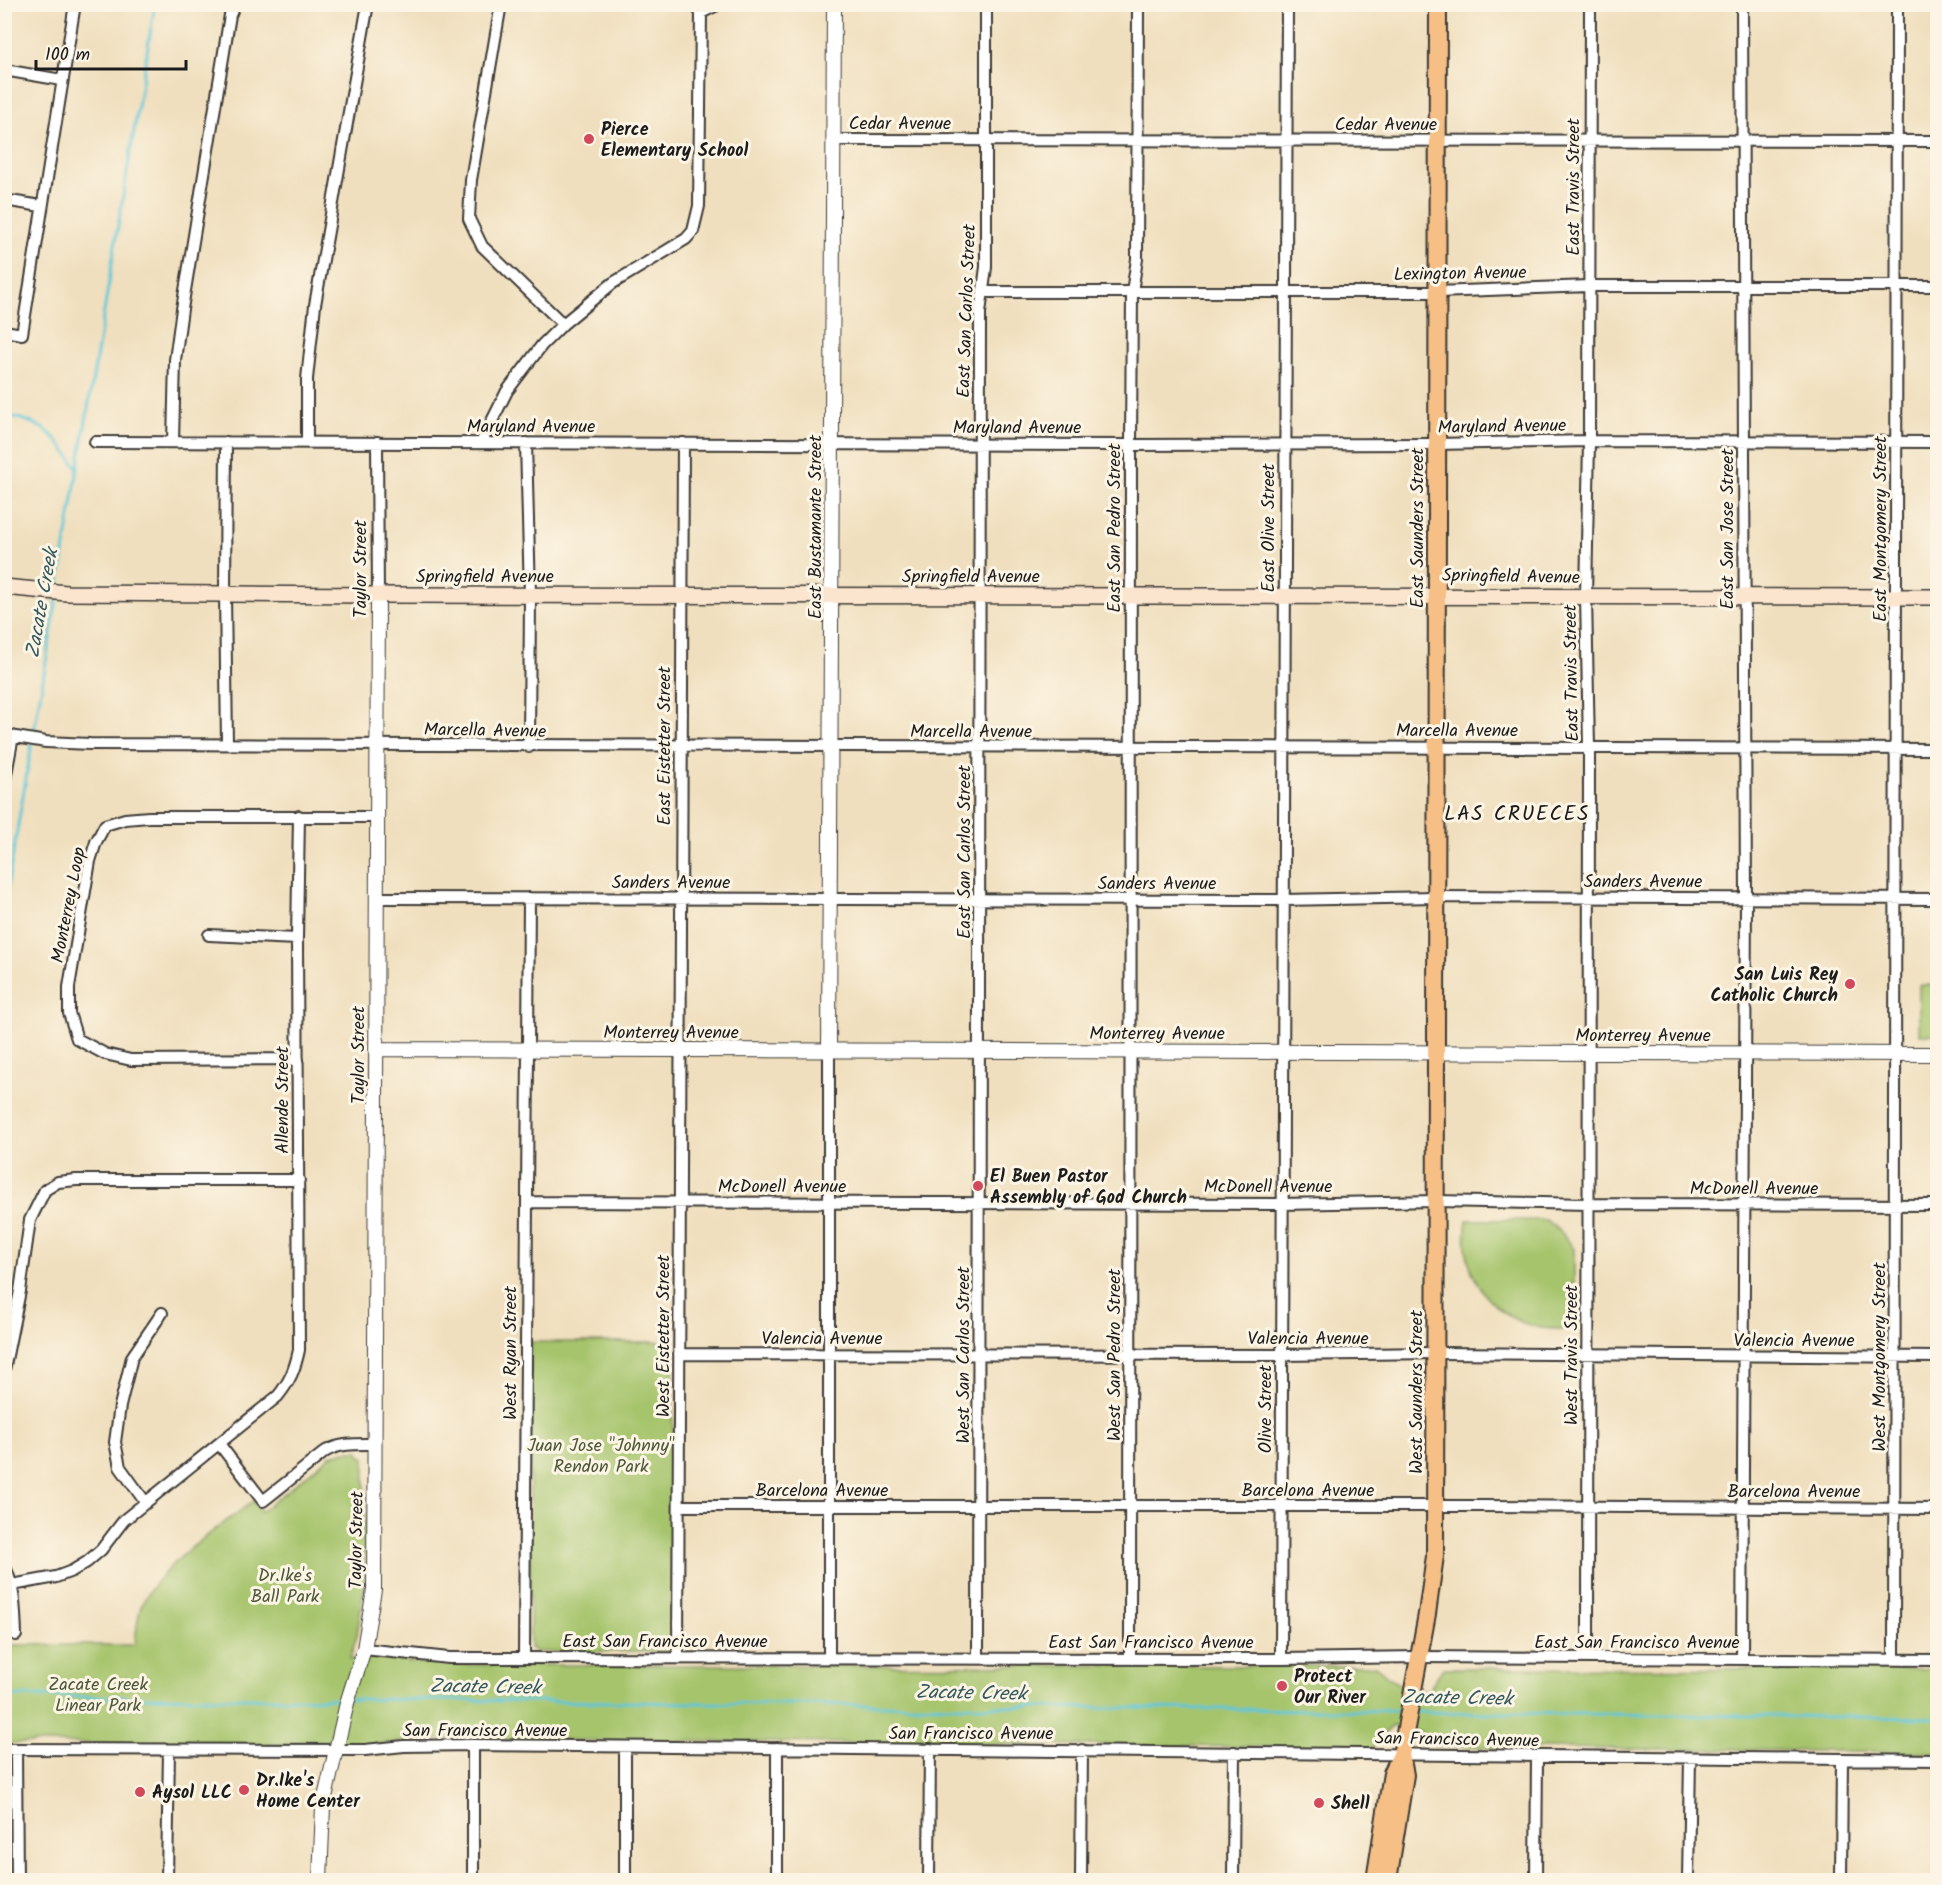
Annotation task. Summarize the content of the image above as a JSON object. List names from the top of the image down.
{
  "streets": {
    "main road": ["East Saunders Street", "Springfield Avenue", "West Saunders Street"],
    "street": [
      "Cedar Avenue",
      "East Travis Street",
      "Lexington Avenue",
      "East San Carlos Street",
      "Maryland Avenue",
      "East Bustamante Street",
      "East San Pedro Street",
      "East Olive Street",
      "East San Jose Street",
      "East Montgomery Street",
      "Taylor Street",
      "Marcella Avenue",
      "East Eistetter Street",
      "Sanders Avenue",
      "Monterrey Loop",
      "Monterrey Avenue",
      "Allende Street",
      "McDonell Avenue",
      "West Eistetter Street",
      "Valencia Avenue",
      "West Ryan Street",
      "West San Carlos Street",
      "West San Pedro Street",
      "West Travis Street",
      "West Montgomery Street",
      "Olive Street",
      "Barcelona Avenue",
      "East San Francisco Avenue",
      "San Francisco Avenue"
    ]
  },
  "crossings": [
    ["Cedar Avenue", "East Travis Street"],
    ["Cedar Avenue", "East San Carlos Street"],
    ["Cedar Avenue", "East Bustamante Street"],
    ["Cedar Avenue", "East San Pedro Street"],
    ["Cedar Avenue", "East Olive Street"],
    ["Cedar Avenue", "East Saunders Street"],
    ["Cedar Avenue", "East San Jose Street"],
    ["Cedar Avenue", "East Montgomery Street"],
    ["East Travis Street", "Lexington Avenue"],
    ["East Travis Street", "Maryland Avenue"],
    ["East Travis Street", "Springfield Avenue"],
    ["East Travis Street", "Marcella Avenue"],
    ["East Travis Street", "Sanders Avenue"],
    ["East Travis Street", "Monterrey Avenue"],
    ["East Travis Street", "West Travis Street"],
    ["Lexington Avenue", "East San Carlos Street"],
    ["Lexington Avenue", "East San Pedro Street"],
    ["Lexington Avenue", "East Olive Street"],
    ["Lexington Avenue", "East Saunders Street"],
    ["Lexington Avenue", "East San Jose Street"],
    ["Lexington Avenue", "East Montgomery Street"],
    ["East San Carlos Street", "Maryland Avenue"],
    ["East San Carlos Street", "Springfield Avenue"],
    ["East San Carlos Street", "Marcella Avenue"],
    ["East San Carlos Street", "Sanders Avenue"],
    ["East San Carlos Street", "Monterrey Avenue"],
    ["East San Carlos Street", "West San Carlos Street"],
    ["Maryland Avenue", "East Bustamante Street"],
    ["Maryland Avenue", "East San Pedro Street"],
    ["Maryland Avenue", "East Olive Street"],
    ["Maryland Avenue", "East Saunders Street"],
    ["Maryland Avenue", "East San Jose Street"],
    ["Maryland Avenue", "East Montgomery Street"],
    ["Maryland Avenue", "Taylor Street"],
    ["Maryland Avenue", "East Eistetter Street"],
    ["East Bustamante Street", "Springfield Avenue"],
    ["East Bustamante Street", "Marcella Avenue"],
    ["East Bustamante Street", "Sanders Avenue"],
    ["East Bustamante Street", "Monterrey Avenue"],
    ["East San Pedro Street", "Springfield Avenue"],
    ["East San Pedro Street", "Marcella Avenue"],
    ["East San Pedro Street", "Sanders Avenue"],
    ["East San Pedro Street", "Monterrey Avenue"],
    ["East San Pedro Street", "West San Pedro Street"],
    ["East Olive Street", "Springfield Avenue"],
    ["East Olive Street", "Marcella Avenue"],
    ["East Olive Street", "Sanders Avenue"],
    ["East Olive Street", "Monterrey Avenue"],
    ["East Olive Street", "Olive Street"],
    ["East Saunders Street", "Springfield Avenue"],
    ["East Saunders Street", "Marcella Avenue"],
    ["East Saunders Street", "Sanders Avenue"],
    ["East Saunders Street", "Monterrey Avenue"],
    ["East Saunders Street", "West Saunders Street"],
    ["East San Jose Street", "Springfield Avenue"],
    ["East San Jose Street", "Marcella Avenue"],
    ["East San Jose Street", "Sanders Avenue"],
    ["East San Jose Street", "Monterrey Avenue"],
    ["East San Jose Street", "McDonell Avenue"],
    ["East San Jose Street", "Valencia Avenue"],
    ["East San Jose Street", "Barcelona Avenue"],
    ["East San Jose Street", "East San Francisco Avenue"],
    ["East Montgomery Street", "Springfield Avenue"],
    ["East Montgomery Street", "Marcella Avenue"],
    ["East Montgomery Street", "Sanders Avenue"],
    ["East Montgomery Street", "Monterrey Avenue"],
    ["East Montgomery Street", "West Montgomery Street"],
    ["Taylor Street", "Springfield Avenue"],
    ["Taylor Street", "Marcella Avenue"],
    ["Taylor Street", "Sanders Avenue"],
    ["Taylor Street", "Monterrey Loop"],
    ["Taylor Street", "Monterrey Avenue"],
    ["Taylor Street", "East San Francisco Avenue"],
    ["Taylor Street", "San Francisco Avenue"],
    ["Springfield Avenue", "East Eistetter Street"],
    ["Marcella Avenue", "East Eistetter Street"],
    ["East Eistetter Street", "Sanders Avenue"],
    ["East Eistetter Street", "Monterrey Avenue"],
    ["East Eistetter Street", "West Eistetter Street"],
    ["Sanders Avenue", "West Ryan Street"],
    ["Monterrey Loop", "Allende Street"],
    ["Monterrey Avenue", "West Eistetter Street"],
    ["Monterrey Avenue", "West Ryan Street"],
    ["Monterrey Avenue", "West San Carlos Street"],
    ["Monterrey Avenue", "West San Pedro Street"],
    ["Monterrey Avenue", "West Travis Street"],
    ["Monterrey Avenue", "West Montgomery Street"],
    ["Monterrey Avenue", "West Saunders Street"],
    ["Monterrey Avenue", "Olive Street"],
    ["McDonell Avenue", "West Eistetter Street"],
    ["McDonell Avenue", "West Ryan Street"],
    ["McDonell Avenue", "West San Carlos Street"],
    ["McDonell Avenue", "West San Pedro Street"],
    ["McDonell Avenue", "West Travis Street"],
    ["McDonell Avenue", "West Montgomery Street"],
    ["McDonell Avenue", "West Saunders Street"],
    ["McDonell Avenue", "Olive Street"],
    ["West Eistetter Street", "Valencia Avenue"],
    ["West Eistetter Street", "Barcelona Avenue"],
    ["West Eistetter Street", "East San Francisco Avenue"],
    ["Valencia Avenue", "West San Carlos Street"],
    ["Valencia Avenue", "West San Pedro Street"],
    ["Valencia Avenue", "West Travis Street"],
    ["Valencia Avenue", "West Montgomery Street"],
    ["Valencia Avenue", "West Saunders Street"],
    ["Valencia Avenue", "Olive Street"],
    ["West Ryan Street", "East San Francisco Avenue"],
    ["West San Carlos Street", "Barcelona Avenue"],
    ["West San Carlos Street", "East San Francisco Avenue"],
    ["West San Pedro Street", "Barcelona Avenue"],
    ["West San Pedro Street", "East San Francisco Avenue"],
    ["West Travis Street", "Barcelona Avenue"],
    ["West Travis Street", "East San Francisco Avenue"],
    ["West Montgomery Street", "Barcelona Avenue"],
    ["West Montgomery Street", "East San Francisco Avenue"],
    ["West Saunders Street", "Barcelona Avenue"],
    ["West Saunders Street", "East San Francisco Avenue"],
    ["West Saunders Street", "San Francisco Avenue"],
    ["Olive Street", "Barcelona Avenue"],
    ["Olive Street", "East San Francisco Avenue"]
  ],
  "districts": ["LAS CRUECES"],
  "water": ["Zacate Creek"],
  "parks": ["Juan Jose \"Johnny\" Rendon Park", "Dr.Ike's Ball Park", "Zacate Creek Linear Park"],
  "places": [
    "Pierce Elementary School",
    "San Luis Rey Catholic Church",
    "El Buen Pastor Assembly of God Church",
    "Protect Our River",
    "Dr.Ike's Home Center",
    "Aysol LLC",
    "Shell"
  ],
  "scale_bar": "100 m"
}
